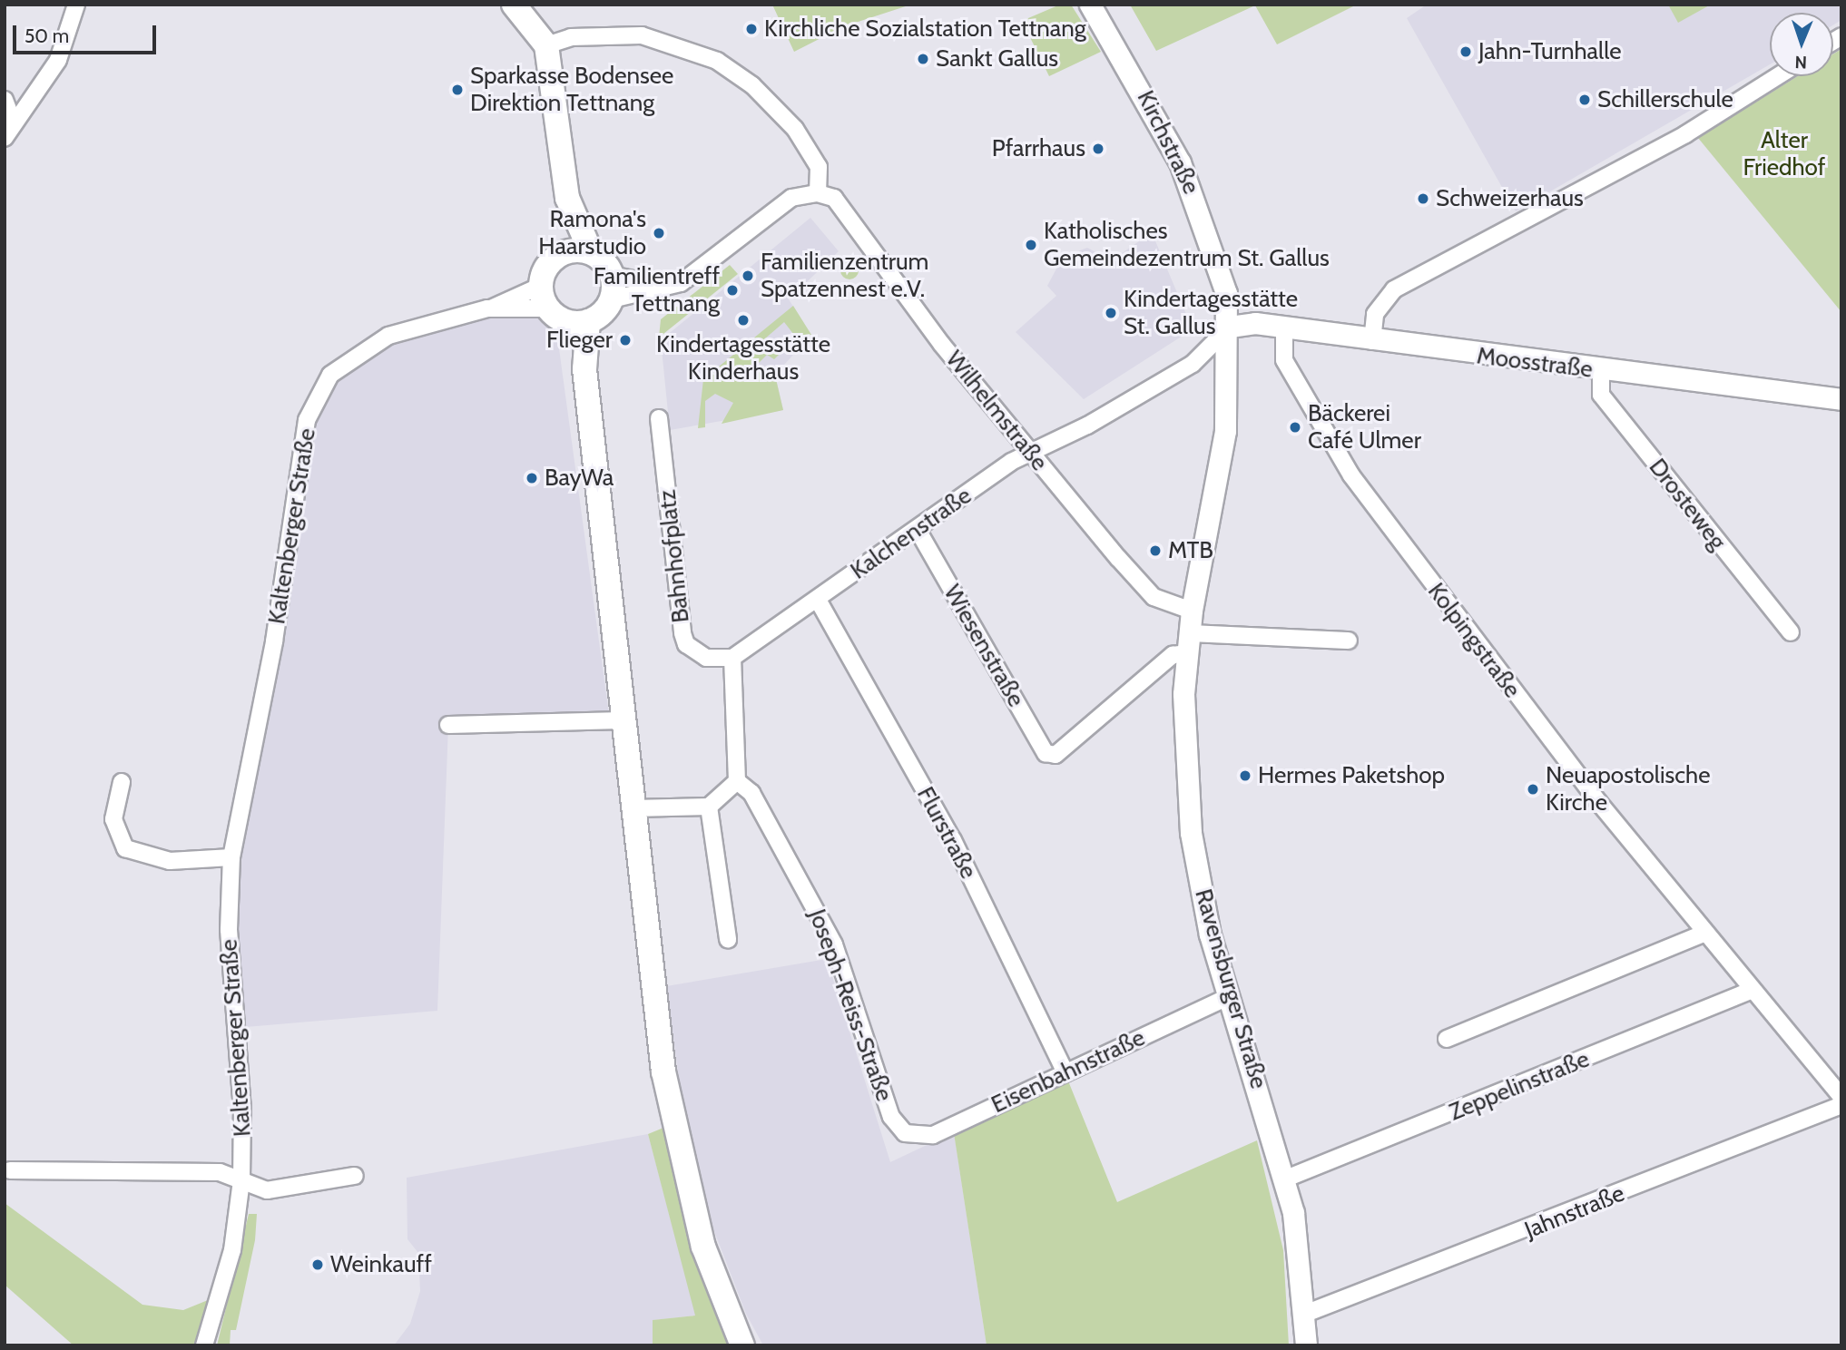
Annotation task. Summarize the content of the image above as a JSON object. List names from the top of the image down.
{
  "streets": {
    "street": [
      "Kirchstraße",
      "Moosstraße",
      "Wilhelmstraße",
      "Drosteweg",
      "Kaltenberger Straße",
      "Kalchenstraße",
      "Bahnhofplatz",
      "Kolpingstraße",
      "Wiesenstraße",
      "Flurstraße",
      "Ravensburger Straße",
      "Joseph-Reiss-Straße",
      "Eisenbahnstraße",
      "Zeppelinstraße",
      "Jahnstraße"
    ]
  },
  "crossings": [
    ["Kirchstraße", "Moosstraße"],
    ["Kirchstraße", "Kalchenstraße"],
    ["Kirchstraße", "Ravensburger Straße"],
    ["Moosstraße", "Drosteweg"],
    ["Moosstraße", "Kalchenstraße"],
    ["Moosstraße", "Kolpingstraße"],
    ["Moosstraße", "Ravensburger Straße"],
    ["Wilhelmstraße", "Kalchenstraße"],
    ["Wilhelmstraße", "Ravensburger Straße"],
    ["Kalchenstraße", "Bahnhofplatz"],
    ["Kalchenstraße", "Wiesenstraße"],
    ["Kalchenstraße", "Flurstraße"],
    ["Kalchenstraße", "Ravensburger Straße"],
    ["Kolpingstraße", "Zeppelinstraße"],
    ["Wiesenstraße", "Ravensburger Straße"],
    ["Flurstraße", "Eisenbahnstraße"],
    ["Ravensburger Straße", "Eisenbahnstraße"],
    ["Ravensburger Straße", "Zeppelinstraße"],
    ["Ravensburger Straße", "Jahnstraße"],
    ["Joseph-Reiss-Straße", "Eisenbahnstraße"]
  ],
  "parks": ["Alter Friedhof"],
  "places": [
    "Kirchliche Sozialstation Tettnang",
    "Jahn-Turnhalle",
    "Sankt Gallus",
    "Sparkasse Bodensee Direktion Tettnang",
    "Schillerschule",
    "Pfarrhaus",
    "Schweizerhaus",
    "Ramona's Haarstudio",
    "Katholisches Gemeindezentrum St. Gallus",
    "Familienzentrum Spatzennest e.V.",
    "Familientreff Tettnang",
    "Kindertagesstätte St. Gallus",
    "Kindertagesstätte Kinderhaus",
    "Flieger",
    "Bäckerei Café Ulmer",
    "BayWa",
    "MTB",
    "Hermes Paketshop",
    "Neuapostolische Kirche",
    "Weinkauff"
  ],
  "scale_bar": "50 m",
  "north": "bottom"
}
